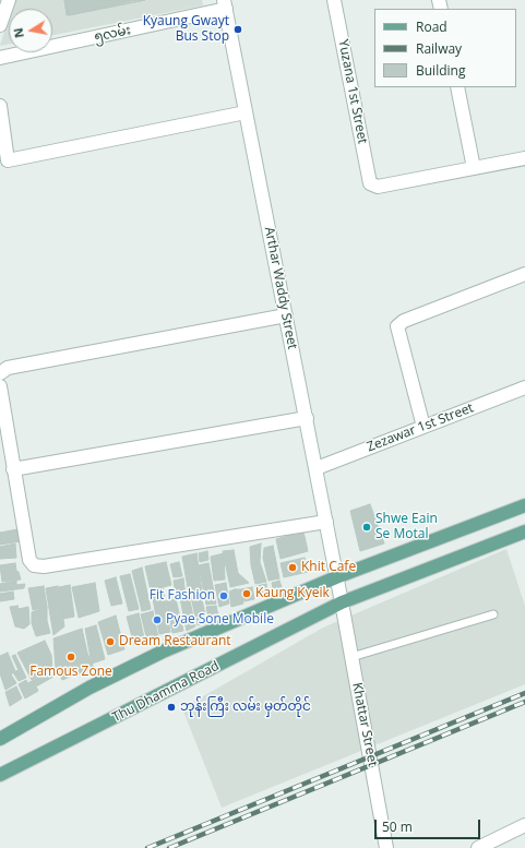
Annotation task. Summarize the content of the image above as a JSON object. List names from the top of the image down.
{
  "streets": {
    "main road": ["Thu Dhamma Road"],
    "street": [
      "၅လမ်း",
      "Yuzana 1st Street",
      "Arthar Waddy Street",
      "Zezawar 1st Street",
      "Khattar Street"
    ]
  },
  "crossings": [
    ["၅လမ်း", "Arthar Waddy Street"],
    ["Arthar Waddy Street", "Zezawar 1st Street"],
    ["Arthar Waddy Street", "Thu Dhamma Road"],
    ["Arthar Waddy Street", "Khattar Street"],
    ["Thu Dhamma Road", "Khattar Street"]
  ],
  "places": [
    "Kyaung Gwayt Bus Stop",
    "Shwe Eain Se Motal",
    "Khit Cafe",
    "Kaung Kyeik",
    "Fit Fashion",
    "Pyae Sone Mobile",
    "Dream Restaurant",
    "Famous Zone",
    "ဘုန်းကြီး လမ်း မှတ်တိုင်"
  ],
  "legend": ["Road", "Railway", "Building"],
  "scale_bar": "50 m",
  "north": "left"
}
